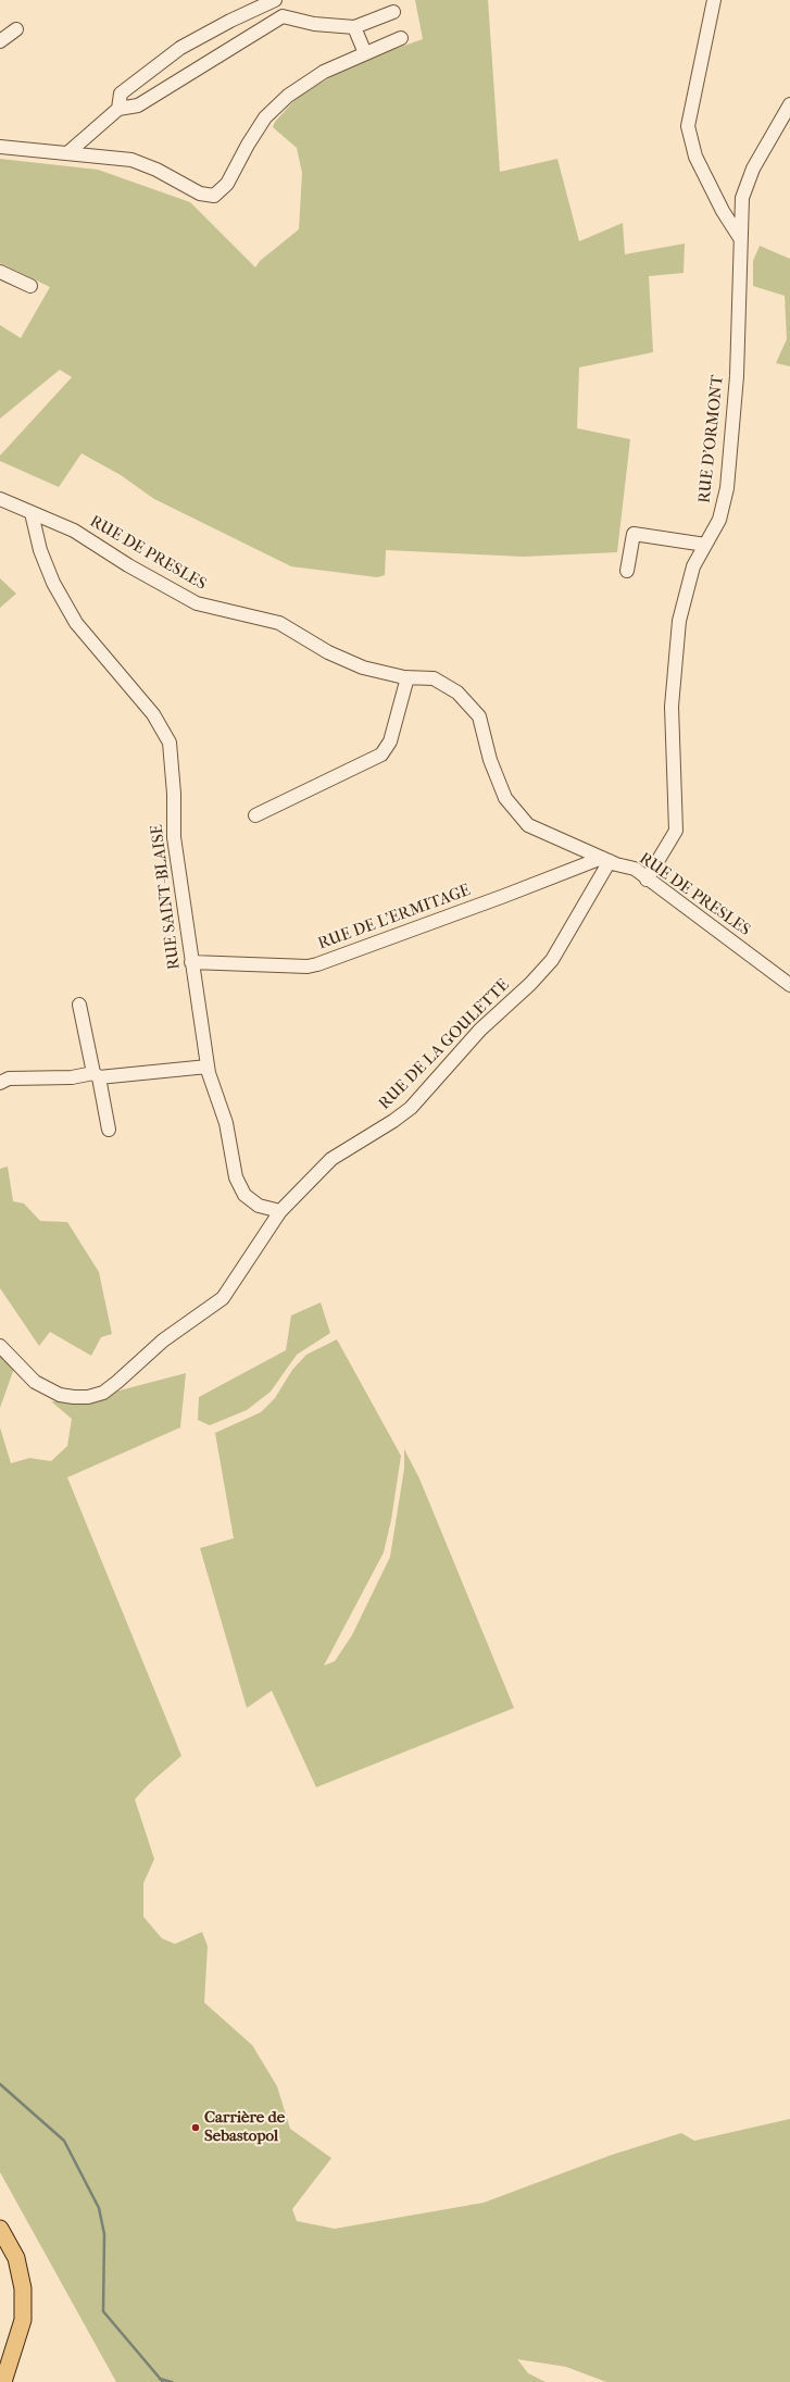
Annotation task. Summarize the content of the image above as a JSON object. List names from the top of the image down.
{
  "streets": {
    "street": [
      "RUE D'ORMONT",
      "RUE DE PRESLES",
      "RUE SAINT-BLAISE",
      "RUE DE L'ERMITAGE",
      "RUE DE LA GOULETTE"
    ]
  },
  "crossings": [
    ["RUE D'ORMONT", "RUE DE PRESLES"],
    ["RUE DE PRESLES", "RUE SAINT-BLAISE"],
    ["RUE DE PRESLES", "RUE DE L'ERMITAGE"],
    ["RUE DE PRESLES", "RUE DE LA GOULETTE"],
    ["RUE SAINT-BLAISE", "RUE DE L'ERMITAGE"],
    ["RUE SAINT-BLAISE", "RUE DE LA GOULETTE"],
    ["RUE DE L'ERMITAGE", "RUE DE LA GOULETTE"]
  ],
  "places": ["Carrière de Sebastopol"]
}
